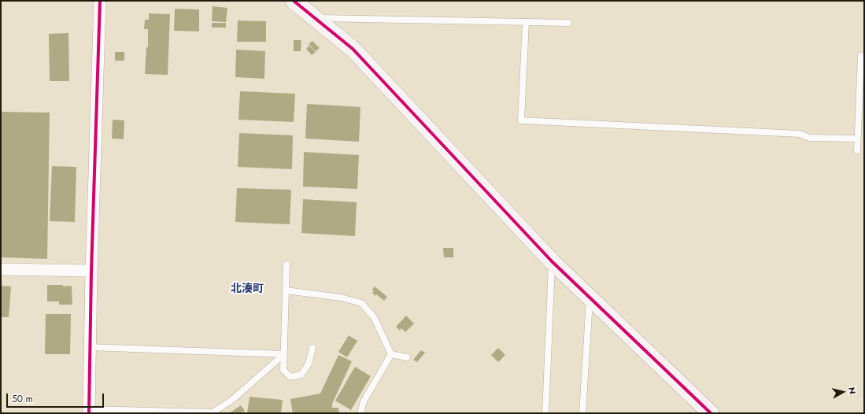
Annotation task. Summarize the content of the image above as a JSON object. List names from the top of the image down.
{
  "districts": ["北湊町"],
  "scale_bar": "50 m",
  "north": "right"
}
